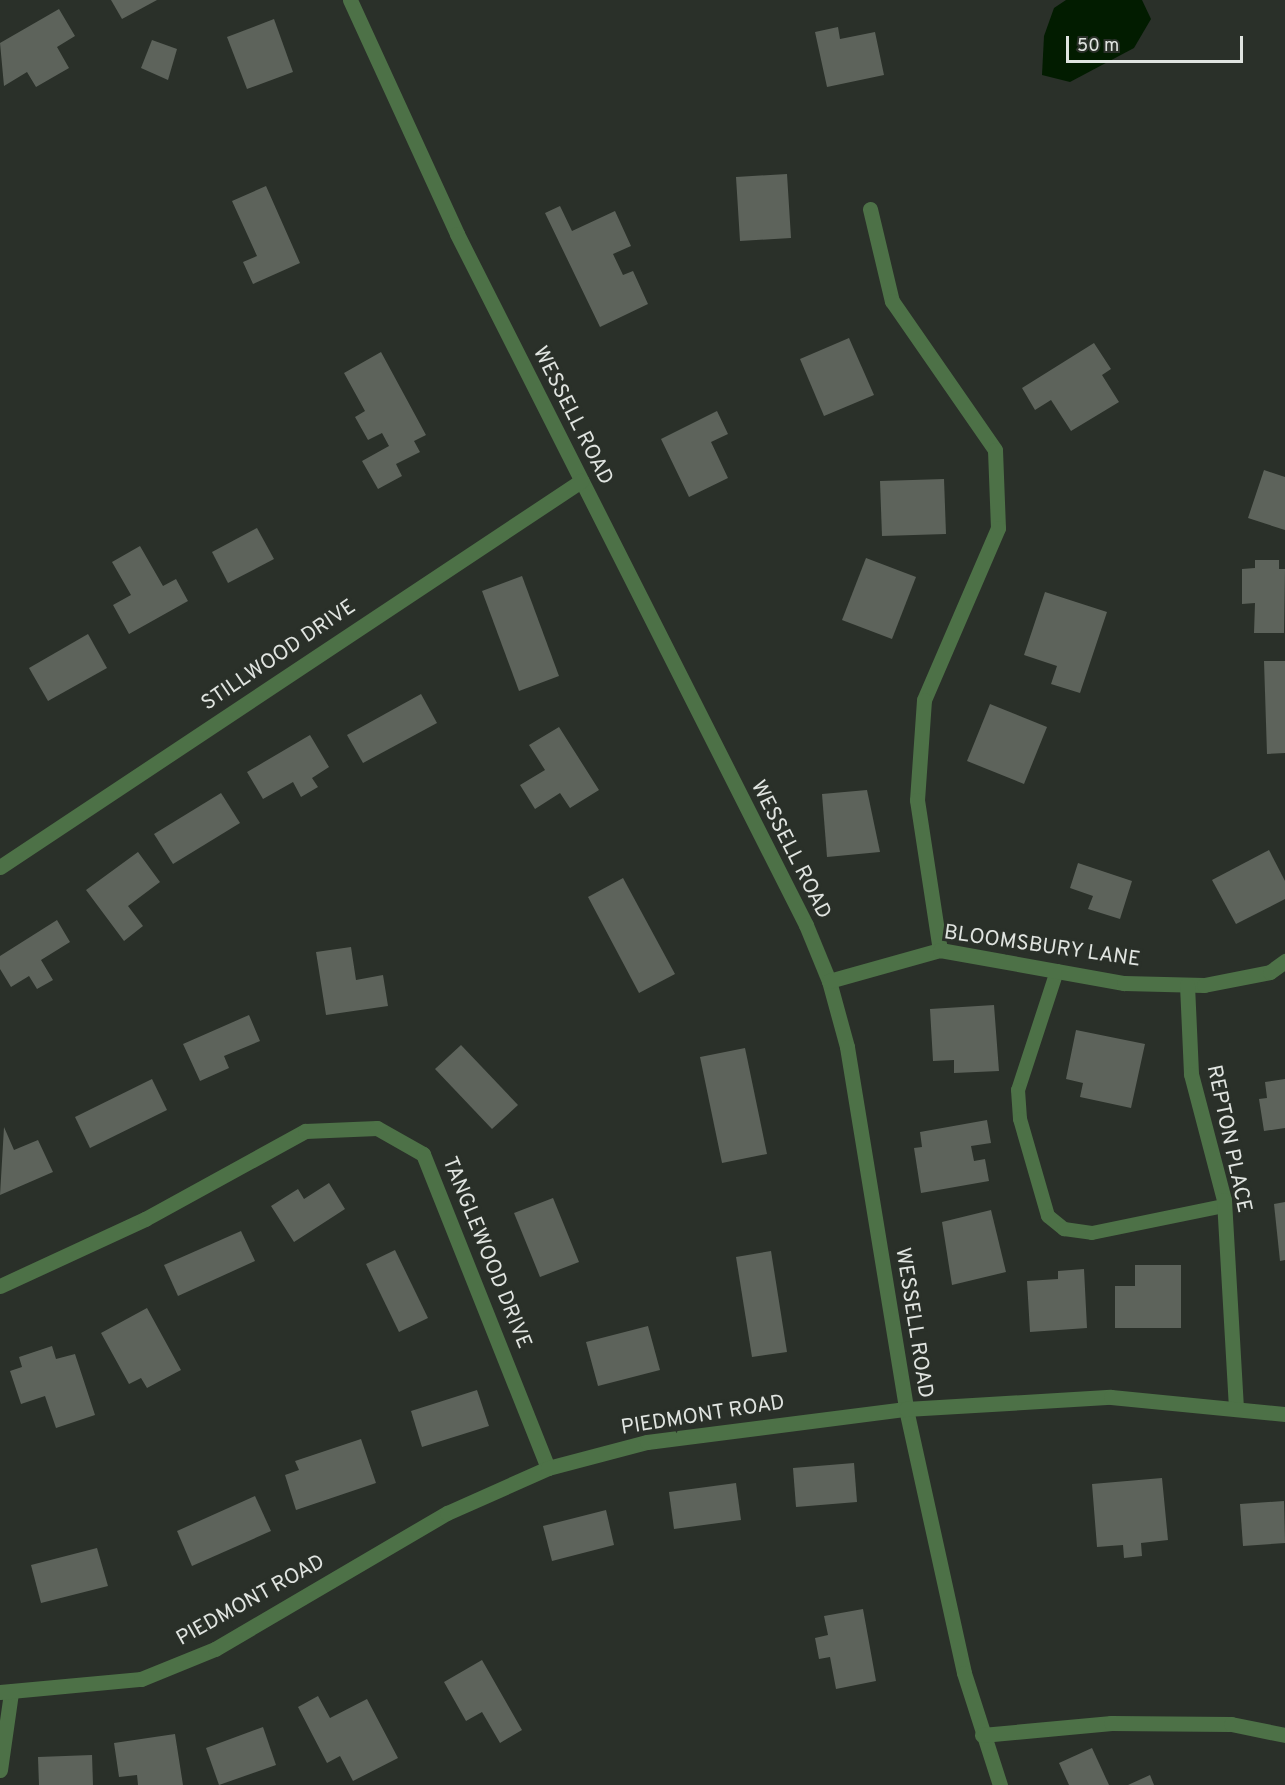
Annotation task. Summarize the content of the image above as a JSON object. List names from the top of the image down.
{
  "streets": {
    "street": [
      "WESSELL ROAD",
      "STILLWOOD DRIVE",
      "BLOOMSBURY LANE",
      "REPTON PLACE",
      "TANGLEWOOD DRIVE",
      "PIEDMONT ROAD"
    ]
  },
  "crossings": [
    ["WESSELL ROAD", "STILLWOOD DRIVE"],
    ["WESSELL ROAD", "BLOOMSBURY LANE"],
    ["WESSELL ROAD", "PIEDMONT ROAD"],
    ["BLOOMSBURY LANE", "REPTON PLACE"],
    ["REPTON PLACE", "PIEDMONT ROAD"],
    ["TANGLEWOOD DRIVE", "PIEDMONT ROAD"]
  ],
  "scale_bar": "50 m"
}
